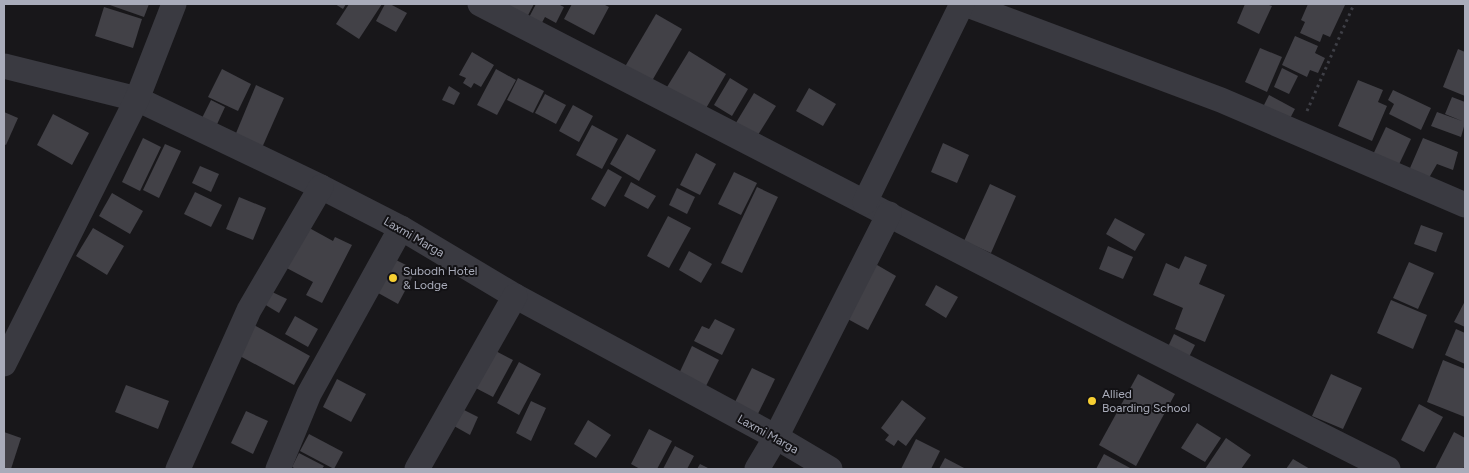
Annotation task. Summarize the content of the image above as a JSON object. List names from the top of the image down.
{
  "streets": {
    "street": ["Laxmi Marga"]
  },
  "places": ["Subodh Hotel & Lodge", "Allied Boarding School"]
}
